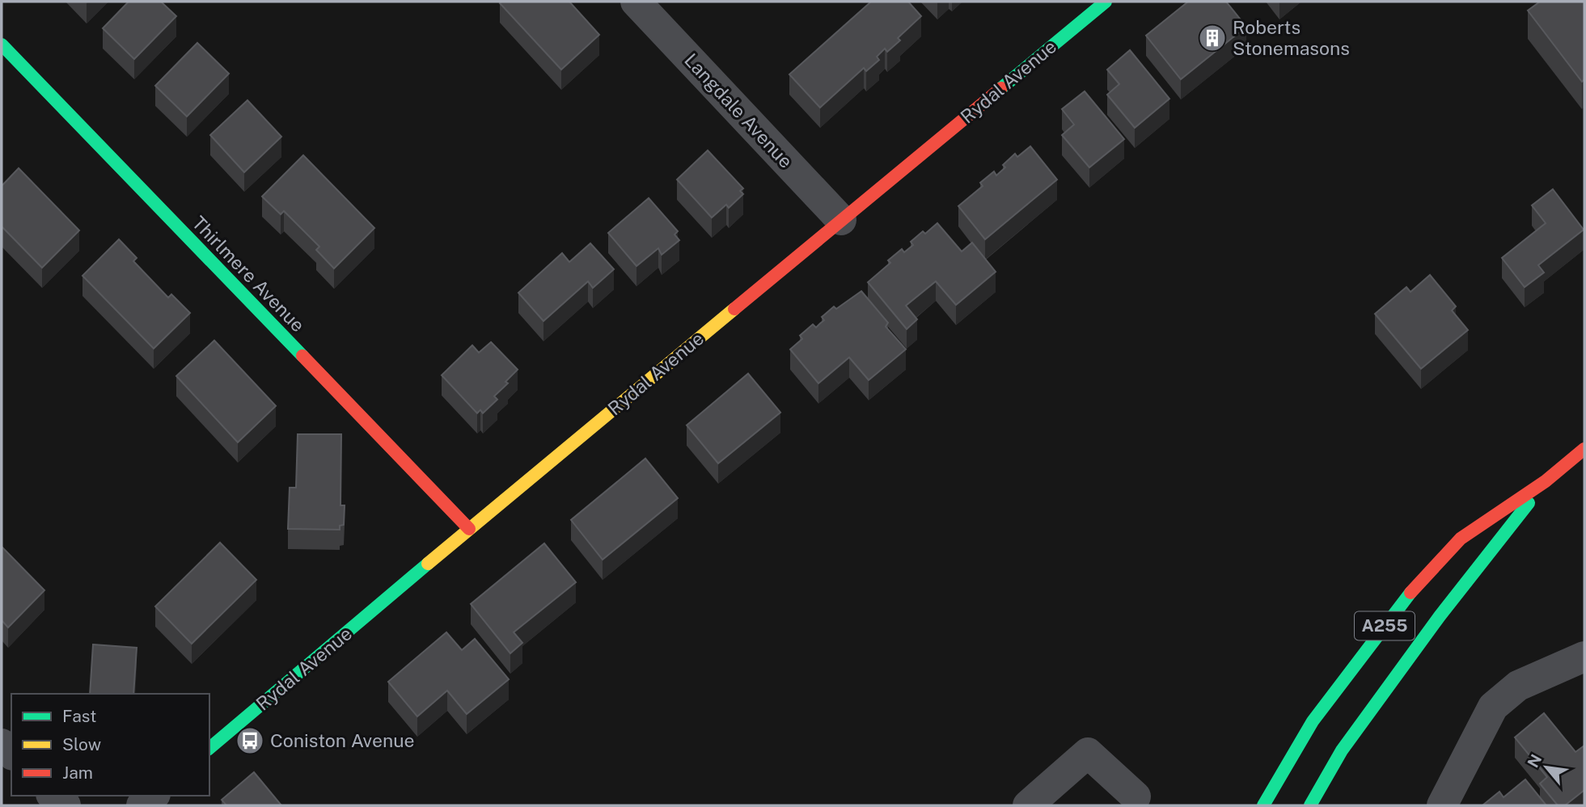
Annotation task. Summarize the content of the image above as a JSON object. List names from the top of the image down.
{
  "streets": {
    "street": [
      "Rydal Avenue",
      "Langdale Avenue",
      "Thirlmere Avenue",
      "A255"
    ]
  },
  "crossings": [
    ["Rydal Avenue", "Langdale Avenue"],
    ["Rydal Avenue", "Thirlmere Avenue"]
  ],
  "places": {
    "building": ["Roberts Stonemasons"],
    "bus stop": ["Coniston Avenue"]
  },
  "legend": ["Fast", "Slow", "Jam"],
  "north": "top left"
}
